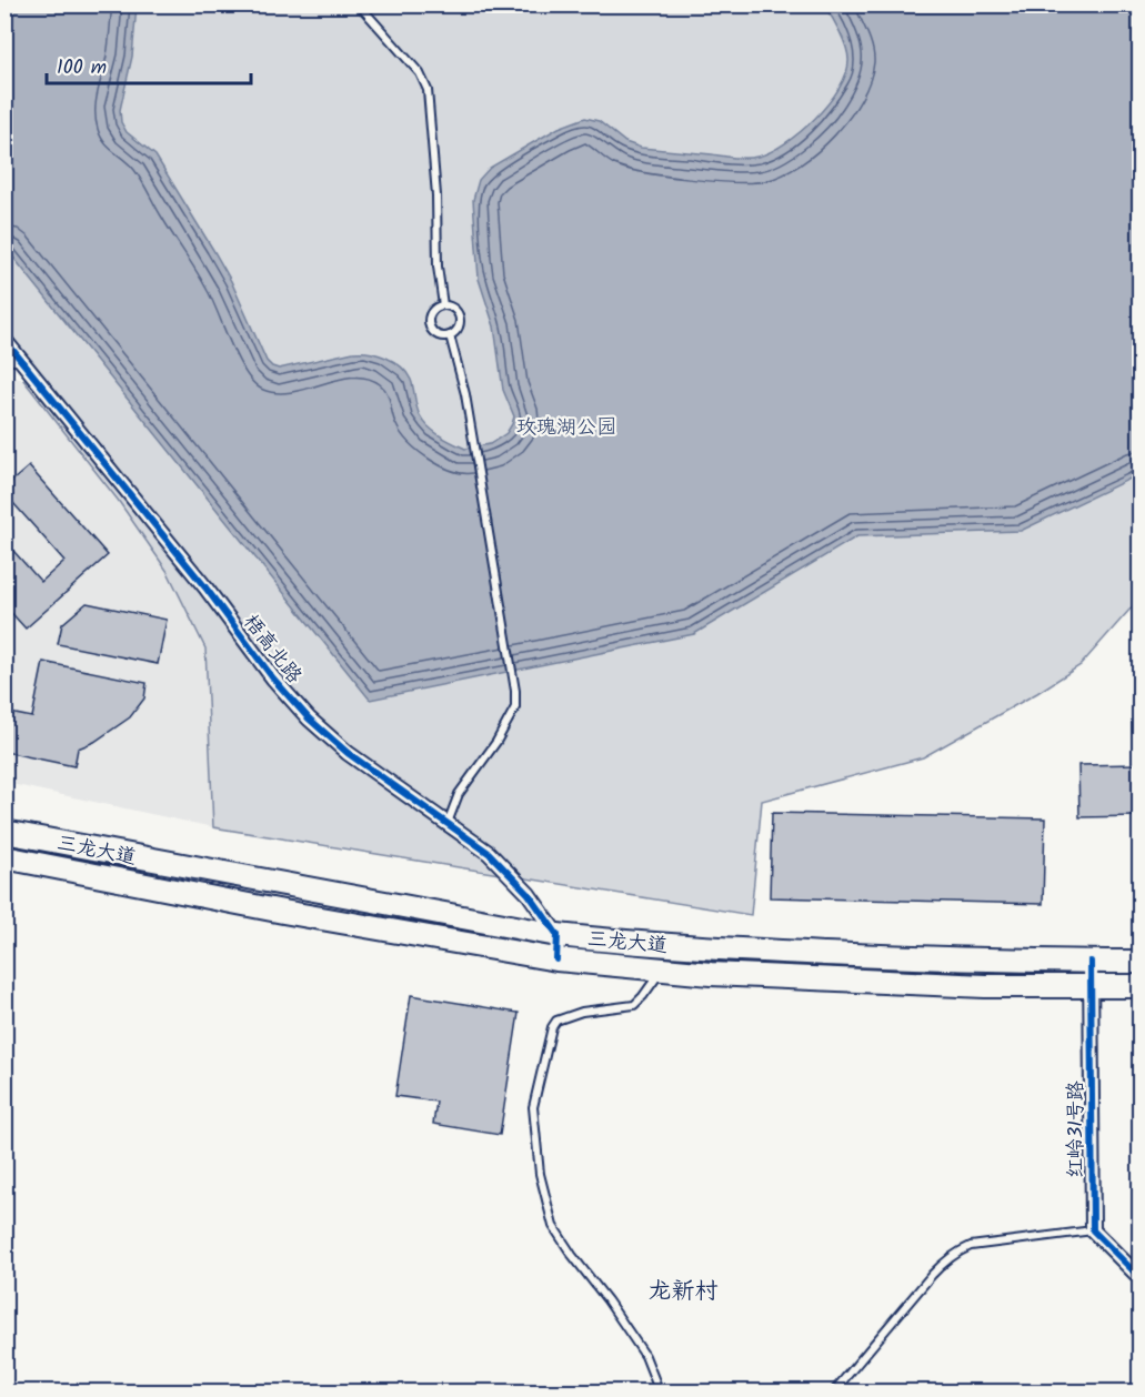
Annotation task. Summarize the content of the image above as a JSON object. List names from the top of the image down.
{
  "streets": {
    "main road": ["三龙大道"],
    "street": ["梧高北路", "红岭31号路"]
  },
  "crossings": [
    ["梧高北路", "三龙大道"],
    ["三龙大道", "红岭31号路"]
  ],
  "districts": ["龙新村"],
  "parks": ["玫瑰湖公园"],
  "scale_bar": "100 m"
}
